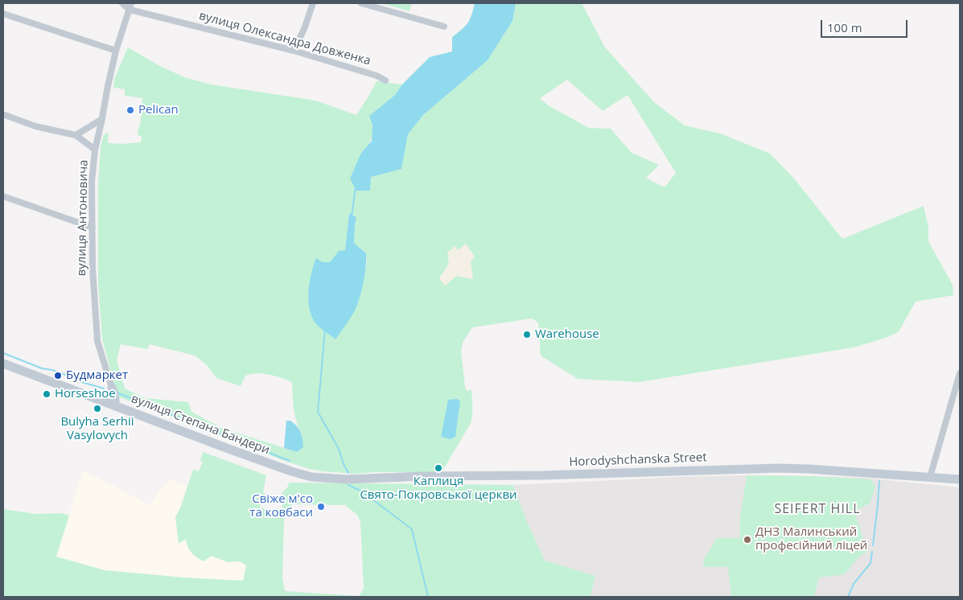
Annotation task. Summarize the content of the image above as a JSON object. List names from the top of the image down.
{
  "streets": {
    "street": [
      "вулиця Олександра Довженка",
      "вулиця Антоновича",
      "вулиця Степана Бандери",
      "Horodyshchanska Street"
    ]
  },
  "crossings": [
    ["вулиця Олександра Довженка", "вулиця Антоновича"],
    ["вулиця Степана Бандери", "Horodyshchanska Street"]
  ],
  "districts": ["SEIFERT HILL"],
  "places": [
    "Pelican",
    "Warehouse",
    "Будмаркет",
    "Horseshoe",
    "Bulyha Serhii Vasylovych",
    "Каплиця Свято-Покровської церкви",
    "Свіже м'со та ковбаси",
    "ДНЗ Малинський професійний ліцей"
  ],
  "scale_bar": "100 m"
}
